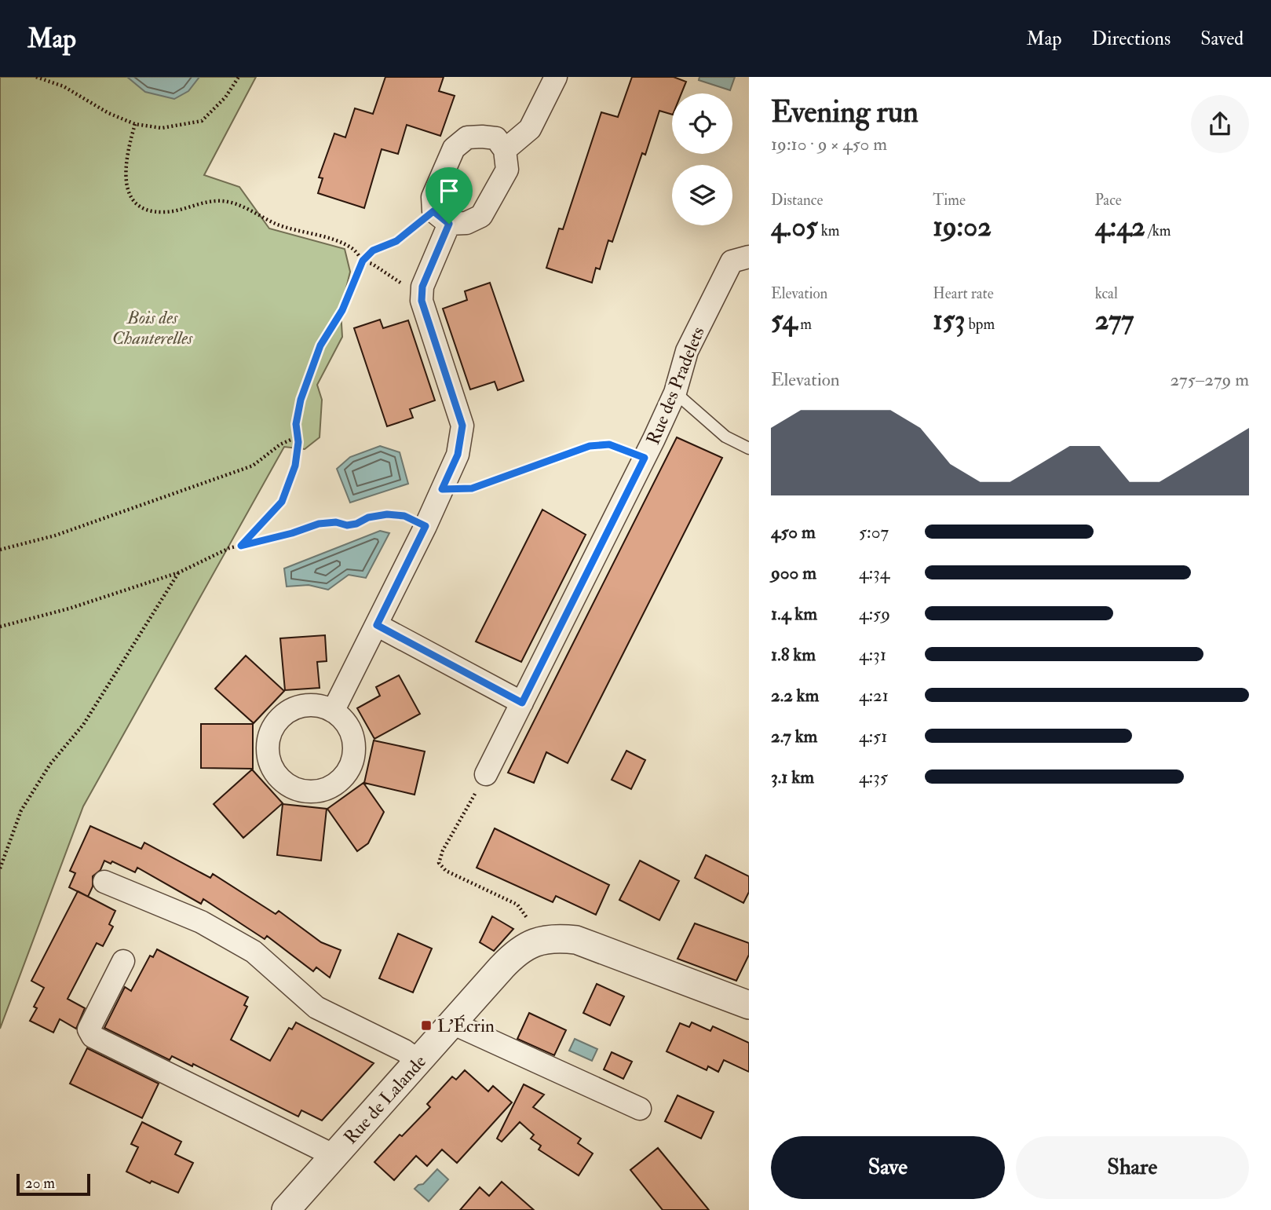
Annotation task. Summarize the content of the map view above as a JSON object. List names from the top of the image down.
{
  "streets": {
    "street": ["Rue des Pradelets", "Rue de Lalande"]
  },
  "parks": ["Bois des Chanterelles"],
  "places": {
    "transit": ["L'Écrin"]
  },
  "scale_bar": "20 m",
  "page": {
    "header": "Map",
    "nav": ["Map", "Directions", "Saved"],
    "heading": ["Evening run", "19:10 · 9 × 450 m"],
    "stats": [
      ["Distance", "4.05 km"],
      ["Time", "19:02"],
      ["Pace", "4:42 /km"],
      ["Elevation", "54 m"],
      ["Heart rate", "153 bpm"],
      ["kcal", "277"]
    ],
    "chart": ["Elevation", "275–279 m"],
    "list": [
      {
        "name": "450 m",
        "note": "5:07"
      },
      {
        "name": "900 m",
        "note": "4:34"
      },
      {
        "name": "1.4 km",
        "note": "4:59"
      },
      {
        "name": "1.8 km",
        "note": "4:31"
      },
      {
        "name": "2.2 km",
        "note": "4:21"
      },
      {
        "name": "2.7 km",
        "note": "4:51"
      },
      {
        "name": "3.1 km",
        "note": "4:35"
      }
    ],
    "buttons": ["Save", "Share"],
    "scale": "20 m"
  }
}
